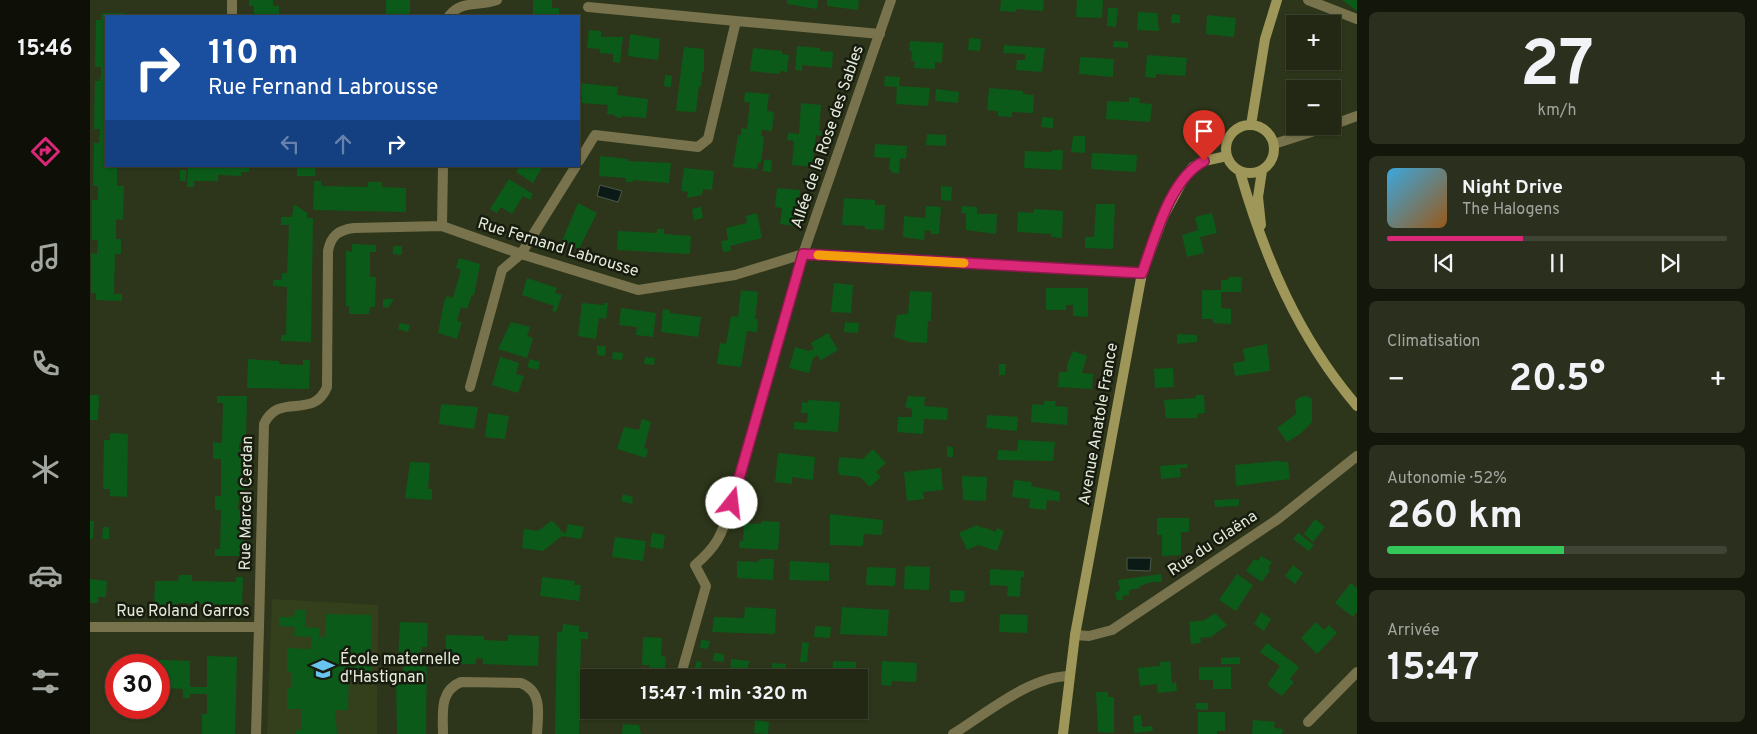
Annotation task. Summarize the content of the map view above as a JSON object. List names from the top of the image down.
{
  "streets": {
    "main road": ["Avenue Anatole France"],
    "street": [
      "Allée de la Rose des Sables",
      "Rue Fernand Labrousse",
      "Rue Marcel Cerdan",
      "Rue du Glaëna",
      "Rue Roland Garros"
    ]
  },
  "crossings": [
    ["Allée de la Rose des Sables", "Rue Fernand Labrousse"],
    ["Rue Fernand Labrousse", "Avenue Anatole France"],
    ["Rue Fernand Labrousse", "Rue Marcel Cerdan"],
    ["Avenue Anatole France", "Rue du Glaëna"],
    ["Rue Marcel Cerdan", "Rue Roland Garros"]
  ],
  "places": {
    "school or university": ["École maternelle d'Hastignan"]
  },
  "page": {
    "tabs": "15:46",
    "tile": [
      ["27", "km/h"],
      "Climatisation",
      ["Autonomie · 52%", "260 km"],
      ["Arrivée", "15:47"]
    ],
    "map_buttons": ["+", "−"],
    "turn": ["110 m", "Rue Fernand Labrousse"],
    "song": ["Night Drive", "The Halogens"],
    "heat": ["−", "20.5°", "+"],
    "limit": "30",
    "trip": "15:47 · 1 min · 320 m"
  }
}
